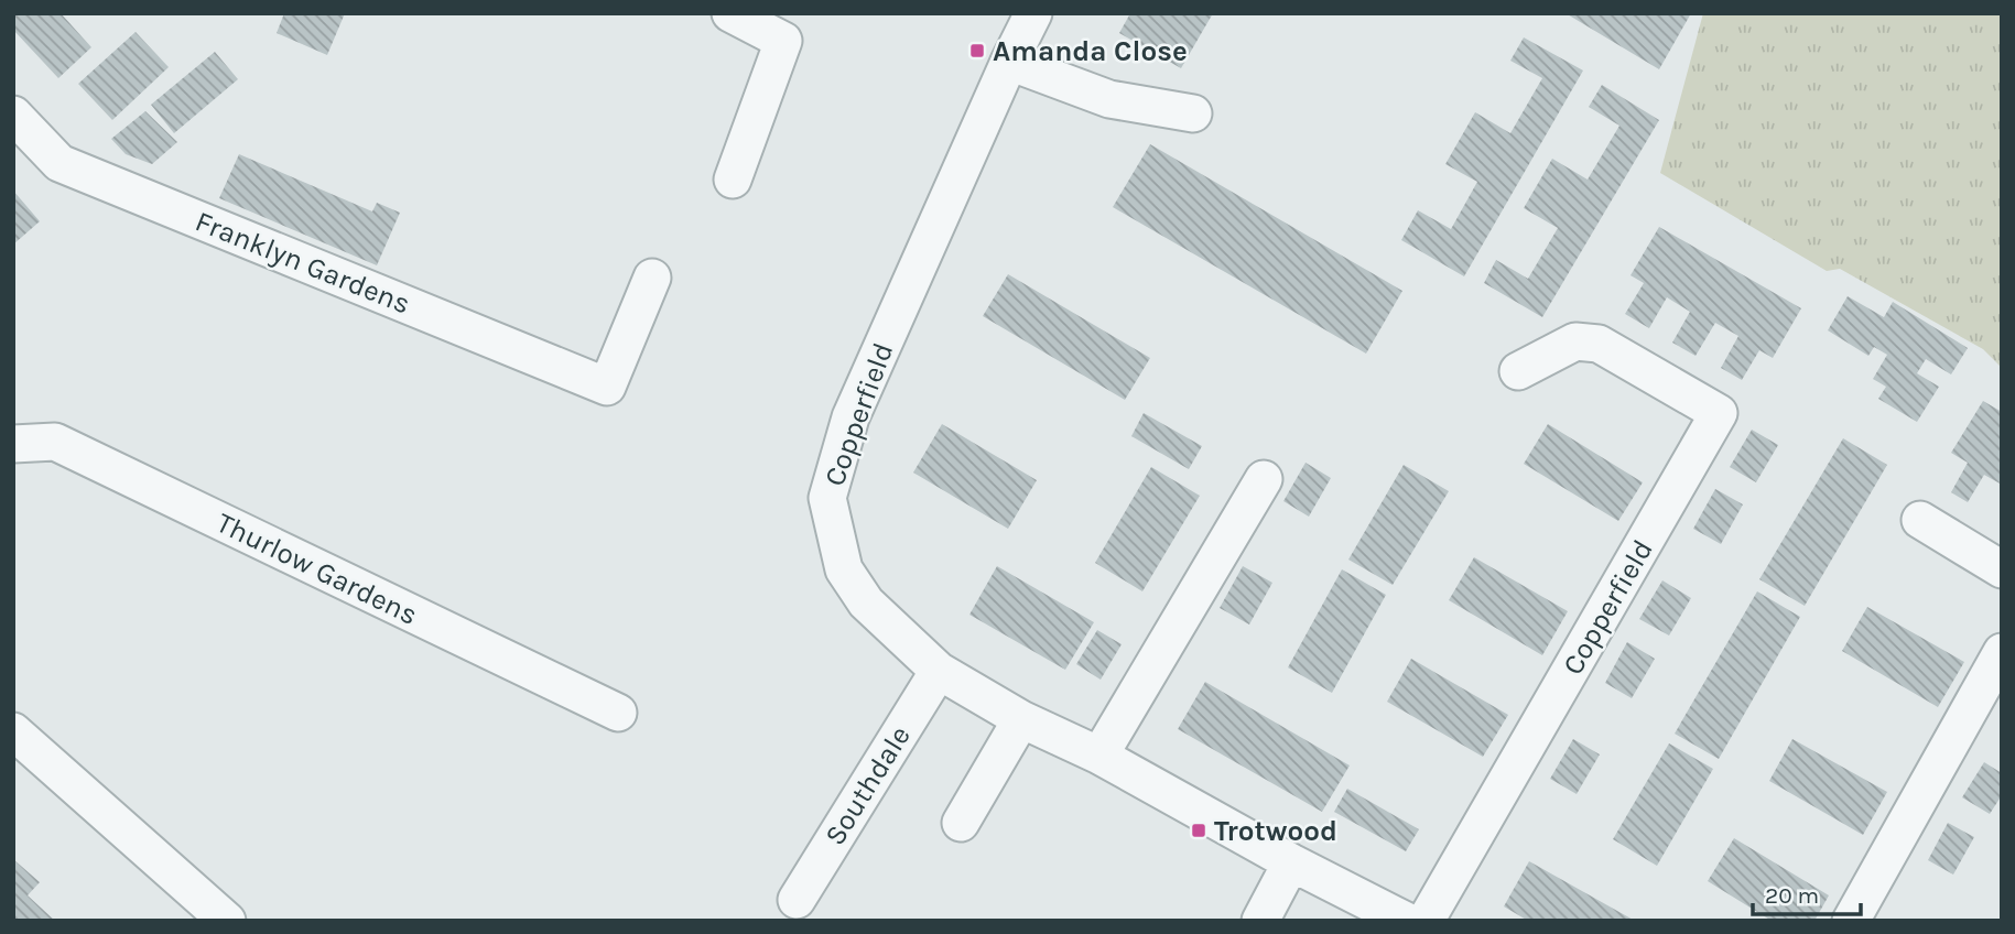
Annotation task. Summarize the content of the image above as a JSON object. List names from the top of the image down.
{
  "streets": {
    "street": [
      "Franklyn Gardens",
      "Copperfield",
      "Thurlow Gardens",
      "Southdale"
    ]
  },
  "crossings": [
    ["Copperfield", "Southdale"]
  ],
  "places": {
    "transit": ["Amanda Close", "Trotwood"]
  },
  "scale_bar": "20 m"
}
